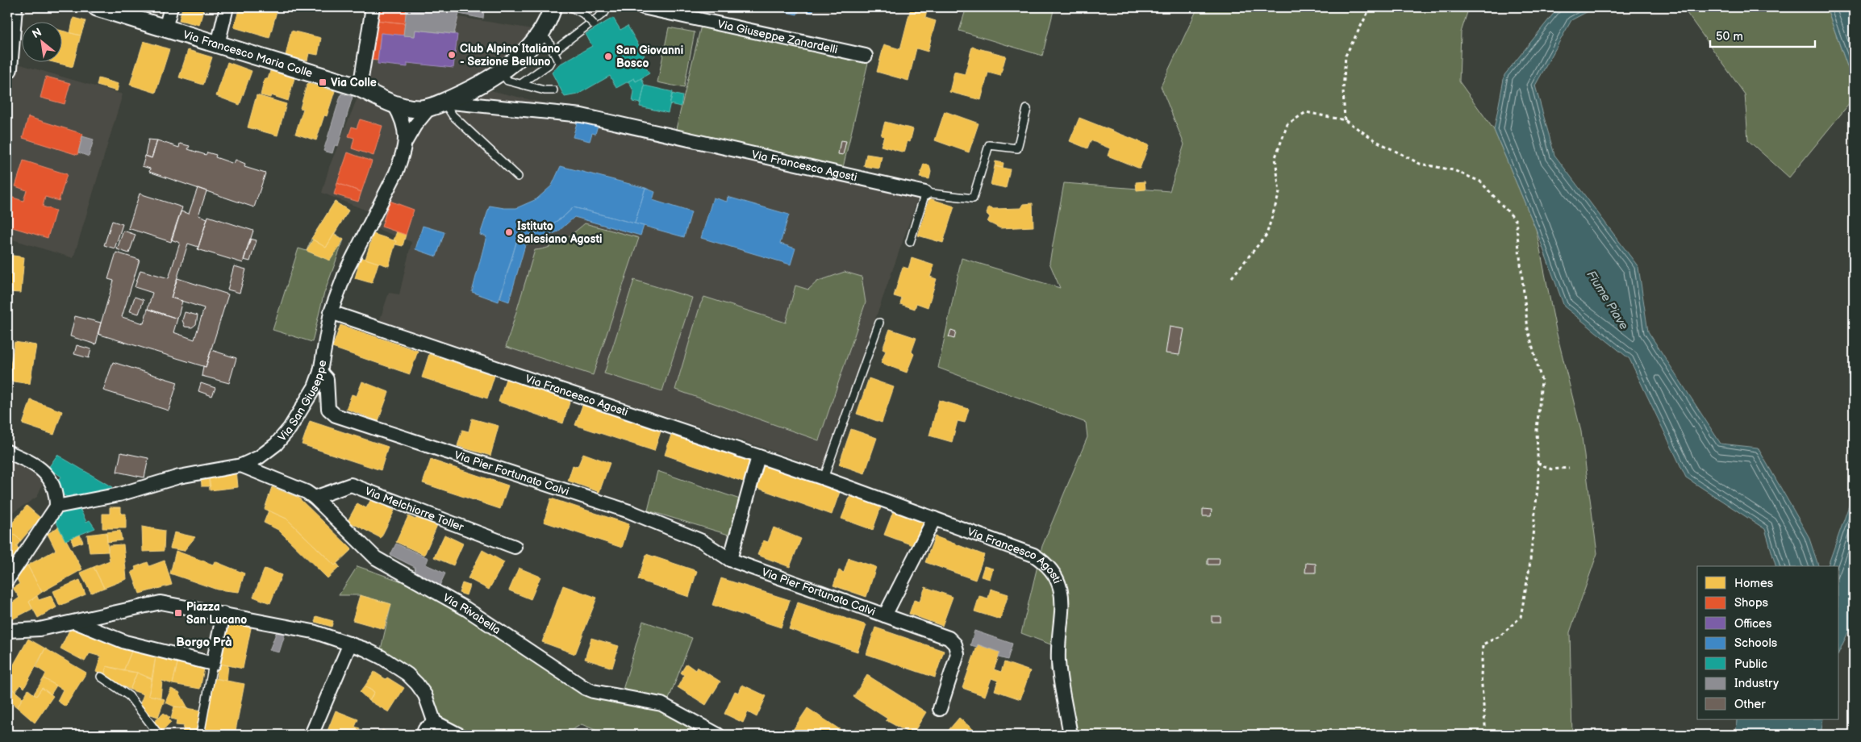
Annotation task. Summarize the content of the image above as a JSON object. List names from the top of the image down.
{
  "streets": {
    "street": [
      "Via Giuseppe Zanardelli",
      "Via Francesco Maria Colle",
      "Via Francesco Agosti",
      "Via San Giuseppe",
      "Via Pier Fortunato Calvi",
      "Via Melchiorre Toller",
      "Via Rivabella"
    ]
  },
  "crossings": [
    ["Via Francesco Maria Colle", "Via Francesco Agosti"],
    ["Via Francesco Maria Colle", "Via San Giuseppe"],
    ["Via Francesco Agosti", "Via San Giuseppe"],
    ["Via Francesco Agosti", "Via Pier Fortunato Calvi"],
    ["Via San Giuseppe", "Via Pier Fortunato Calvi"],
    ["Via San Giuseppe", "Via Rivabella"],
    ["Via Melchiorre Toller", "Via Rivabella"]
  ],
  "districts": ["Borgo Prà"],
  "water": ["Fiume Piave"],
  "places": {
    "other": ["Club Alpino Italiano - Sezione Belluno", "San Giovanni Bosco", "Istituto Salesiano Agosti"],
    "transit": ["Via Colle", "Piazza San Lucano"]
  },
  "legend": [
    "Homes",
    "Shops",
    "Offices",
    "Schools",
    "Public",
    "Industry",
    "Other"
  ],
  "scale_bar": "50 m",
  "north": "top left"
}
